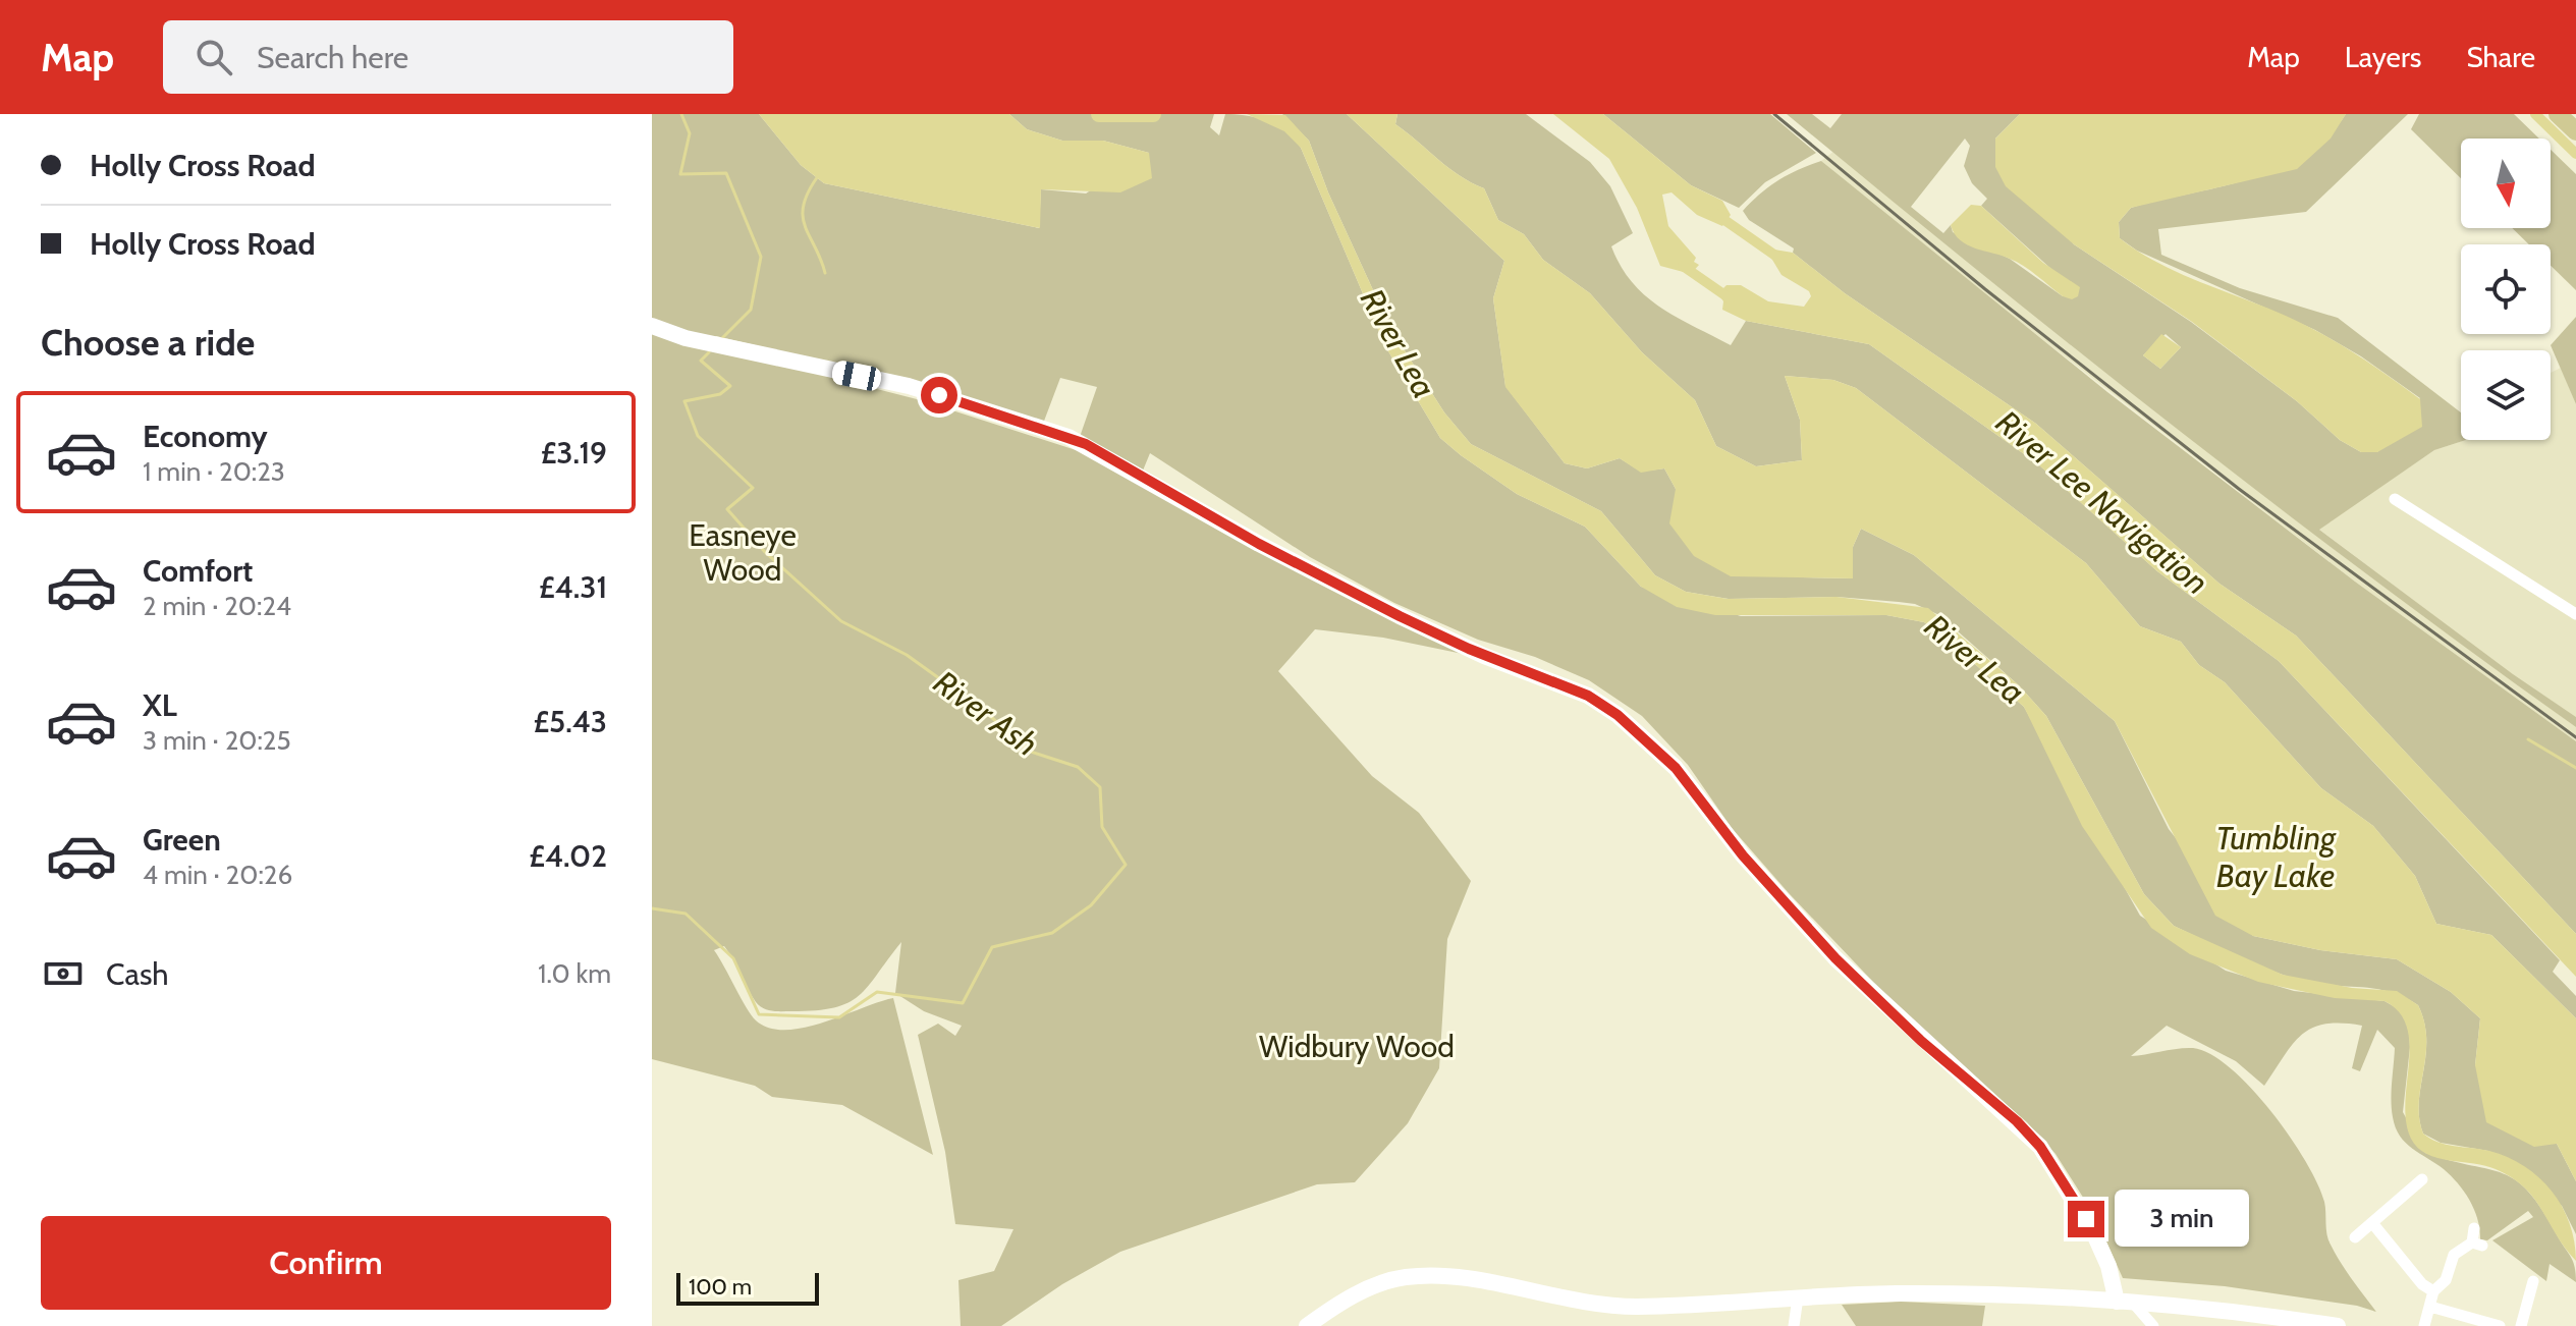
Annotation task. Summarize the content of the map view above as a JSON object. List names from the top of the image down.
{
  "water": [
    "River Lea",
    "River Lee Navigation",
    "River Ash",
    "Tumbling Bay Lake"
  ],
  "parks": ["Easneye Wood", "Widbury Wood"],
  "scale_bar": "100 m",
  "north": "bottom",
  "page": {
    "header": "Map",
    "search": "Search here",
    "nav": ["Map", "Layers", "Share"],
    "banner": ["Holly Cross Road", "Holly Cross Road"],
    "heading": "Choose a ride",
    "list": [
      {
        "name": "Economy",
        "note": "1 min · 20:23",
        "value": "£3.19"
      },
      {
        "name": "Comfort",
        "note": "2 min · 20:24",
        "value": "£4.31"
      },
      {
        "name": "XL",
        "note": "3 min · 20:25",
        "value": "£5.43"
      },
      {
        "name": "Green",
        "note": "4 min · 20:26",
        "value": "£4.02"
      }
    ],
    "pay": ["Cash", "1.0 km"],
    "bubble": "3 min",
    "buttons": "Confirm",
    "scale": "100 m"
  }
}
